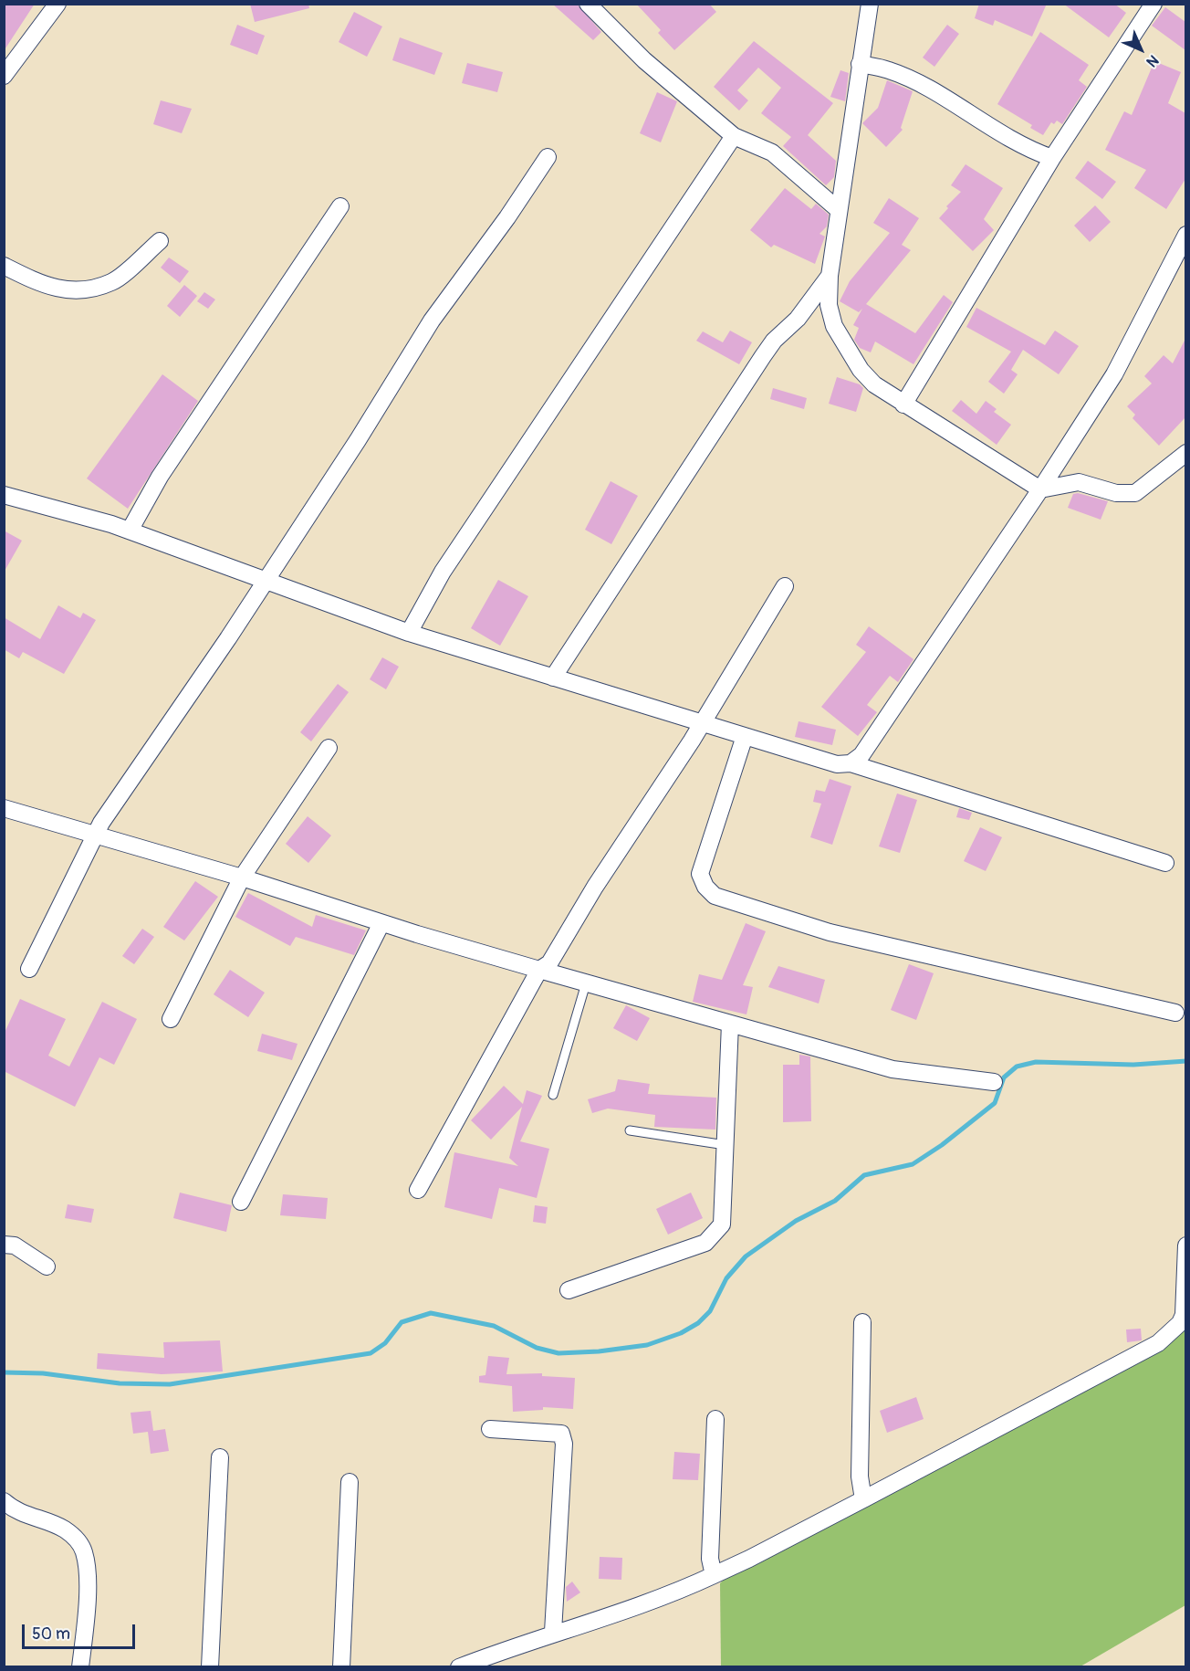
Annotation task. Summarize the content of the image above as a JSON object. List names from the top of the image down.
{
  "scale_bar": "50 m",
  "north": "bottom right"
}
